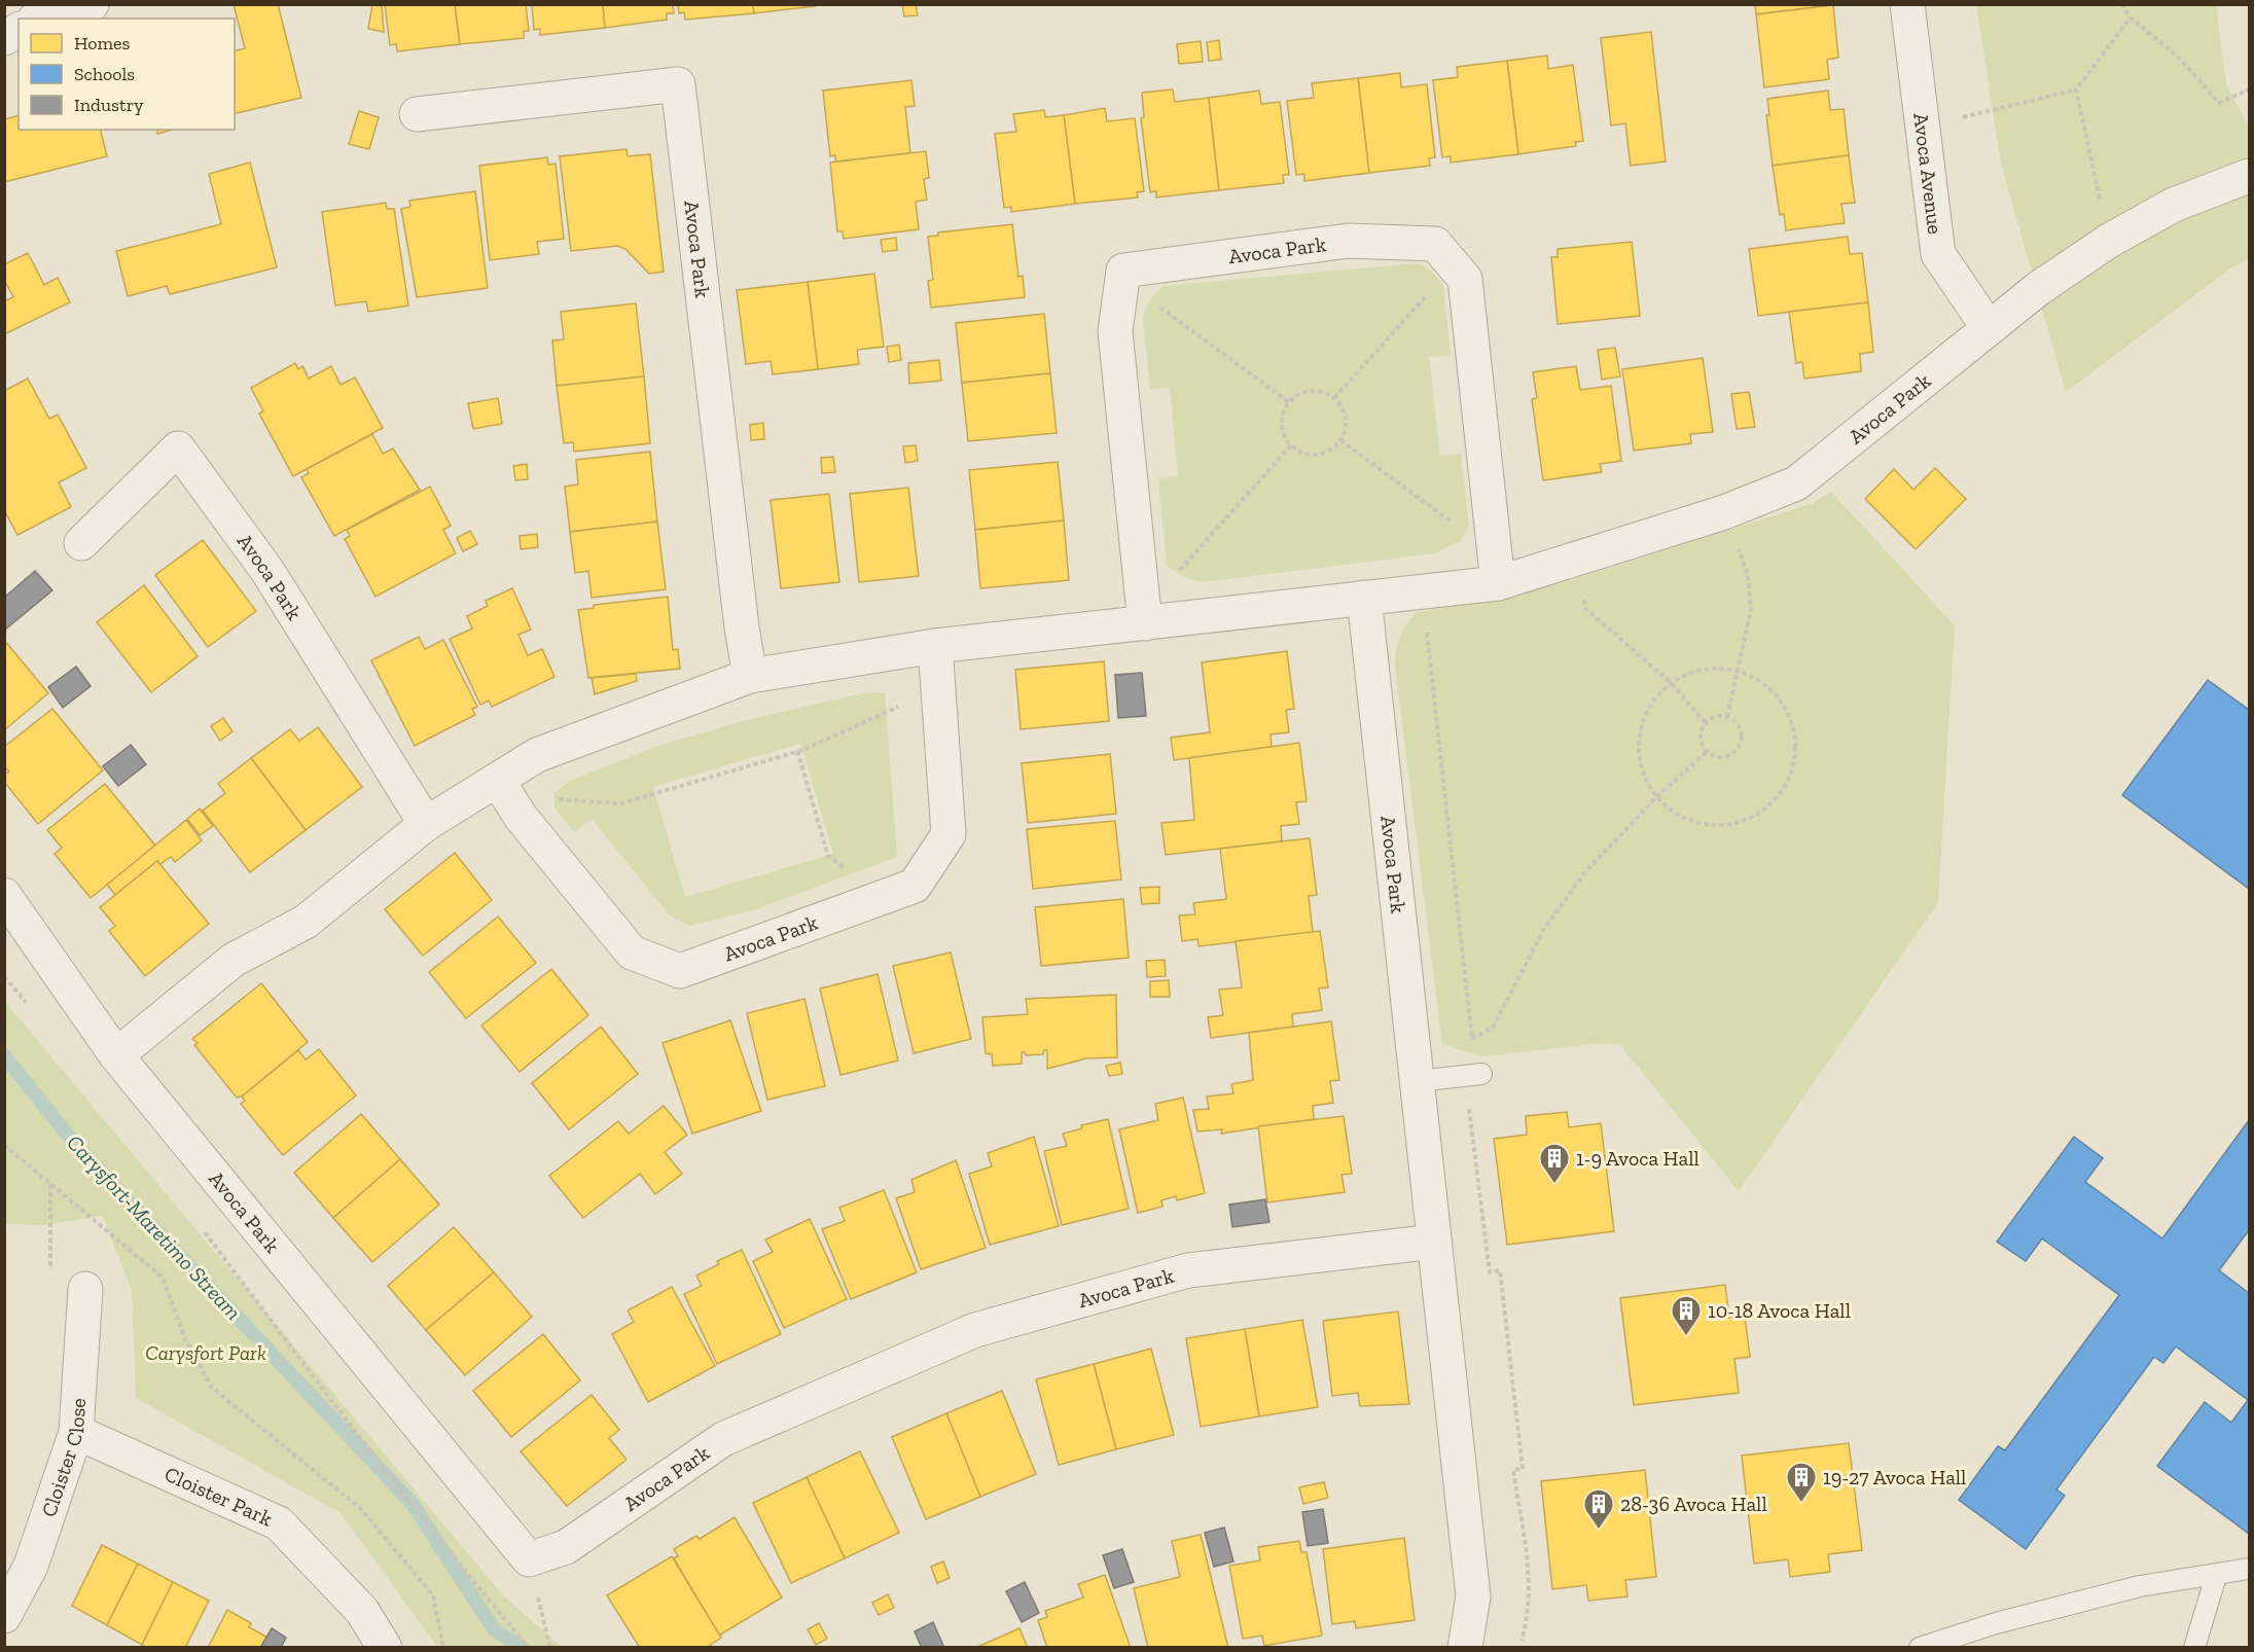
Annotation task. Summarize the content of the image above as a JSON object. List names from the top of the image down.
{
  "streets": {
    "street": [
      "Avoca Avenue",
      "Avoca Park",
      "Cloister Close",
      "Cloister Park"
    ]
  },
  "crossings": [
    ["Avoca Avenue", "Avoca Park"],
    ["Cloister Close", "Cloister Park"]
  ],
  "water": ["Carysfort-Maretimo Stream"],
  "parks": ["Carysfort Park"],
  "places": {
    "building": [
      "1-9 Avoca Hall",
      "10-18 Avoca Hall",
      "19-27 Avoca Hall",
      "28-36 Avoca Hall"
    ]
  },
  "legend": ["Homes", "Schools", "Industry"]
}
